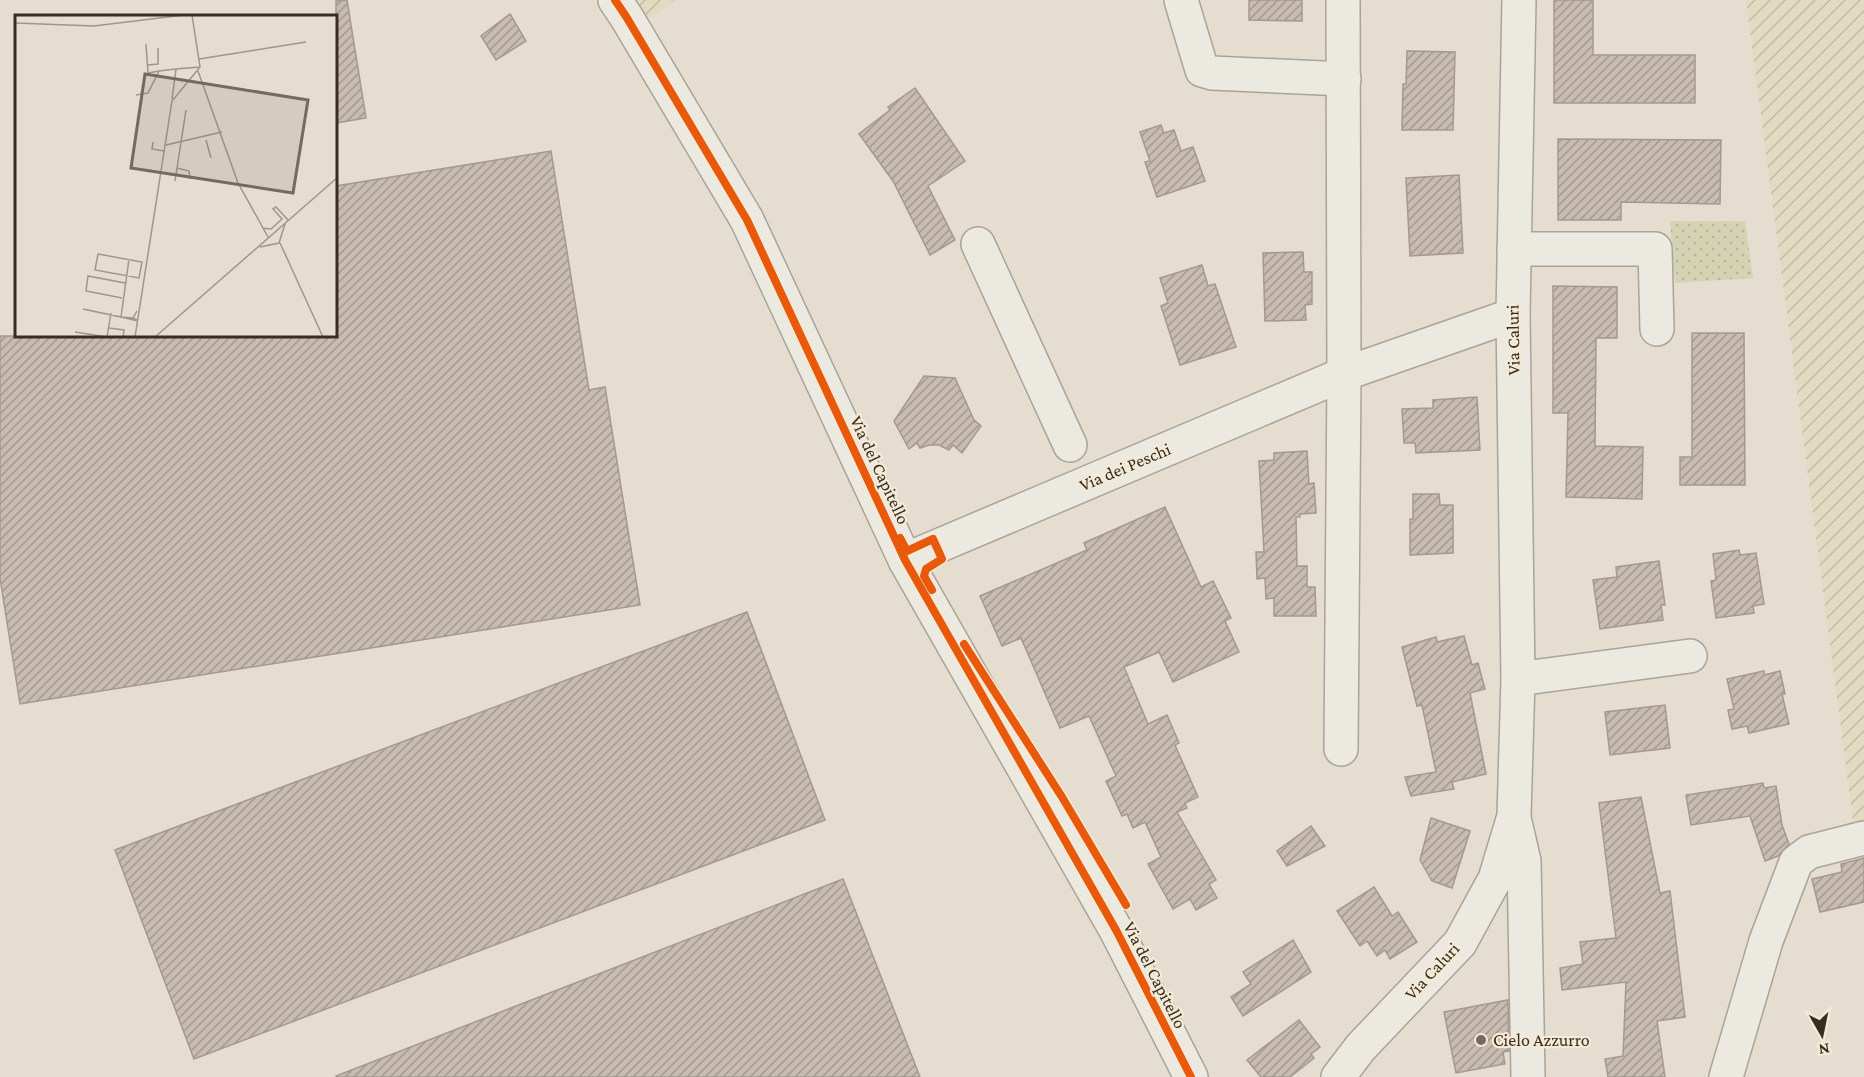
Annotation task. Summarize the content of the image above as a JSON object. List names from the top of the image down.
{
  "streets": {
    "street": ["Via Caluri", "Via dei Peschi", "Via del Capitello"]
  },
  "crossings": [
    ["Via Caluri", "Via dei Peschi"],
    ["Via dei Peschi", "Via del Capitello"]
  ],
  "places": ["Cielo Azzurro"],
  "north": "bottom"
}
